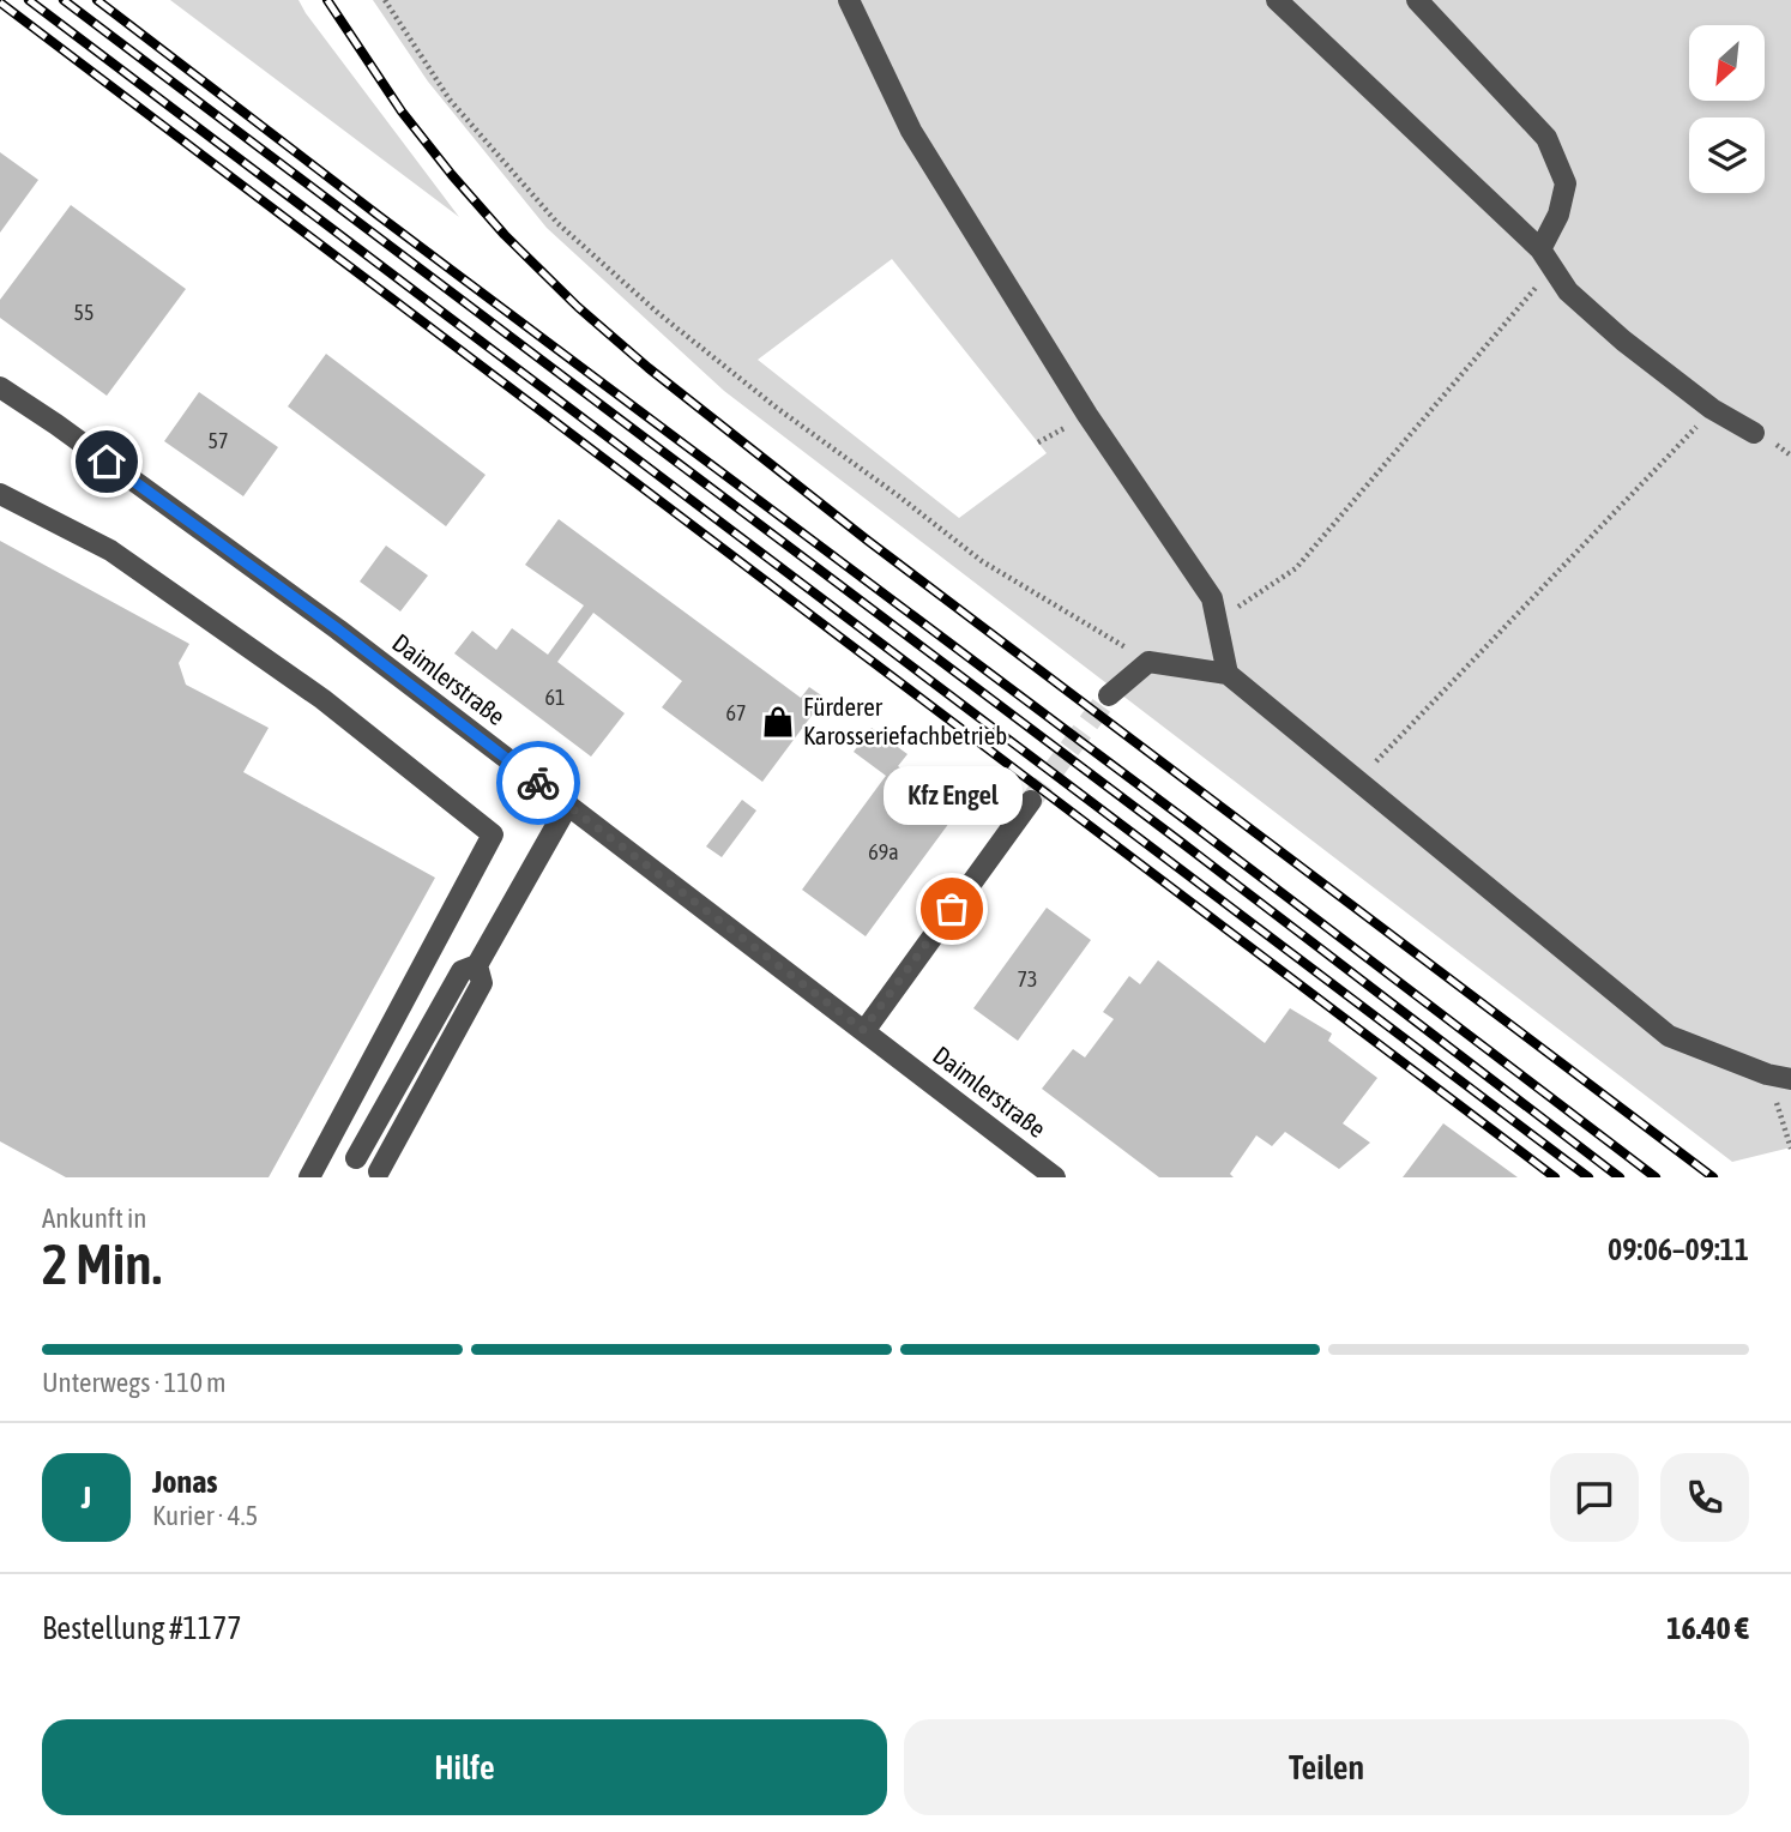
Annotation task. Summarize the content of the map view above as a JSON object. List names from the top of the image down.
{
  "streets": {
    "street": ["Daimlerstraße"]
  },
  "places": {
    "shop": ["Fürderer Karosseriefachbetrieb"],
    "other": ["Kfz Engel"]
  },
  "house_numbers": [
    "55",
    "57",
    "61",
    "67",
    "69a",
    "73"
  ],
  "north": "bottom left",
  "page": {
    "bubble": "Kfz Engel",
    "heading": ["2 Min.", "Ankunft in", "09:06–09:11"],
    "panel": [
      "Jonas",
      "Kurier · 4.5",
      "Bestellung #1177",
      "16.40 €"
    ],
    "bar": "Unterwegs · 110 m",
    "round": "J",
    "buttons": ["Hilfe", "Teilen"]
  }
}
